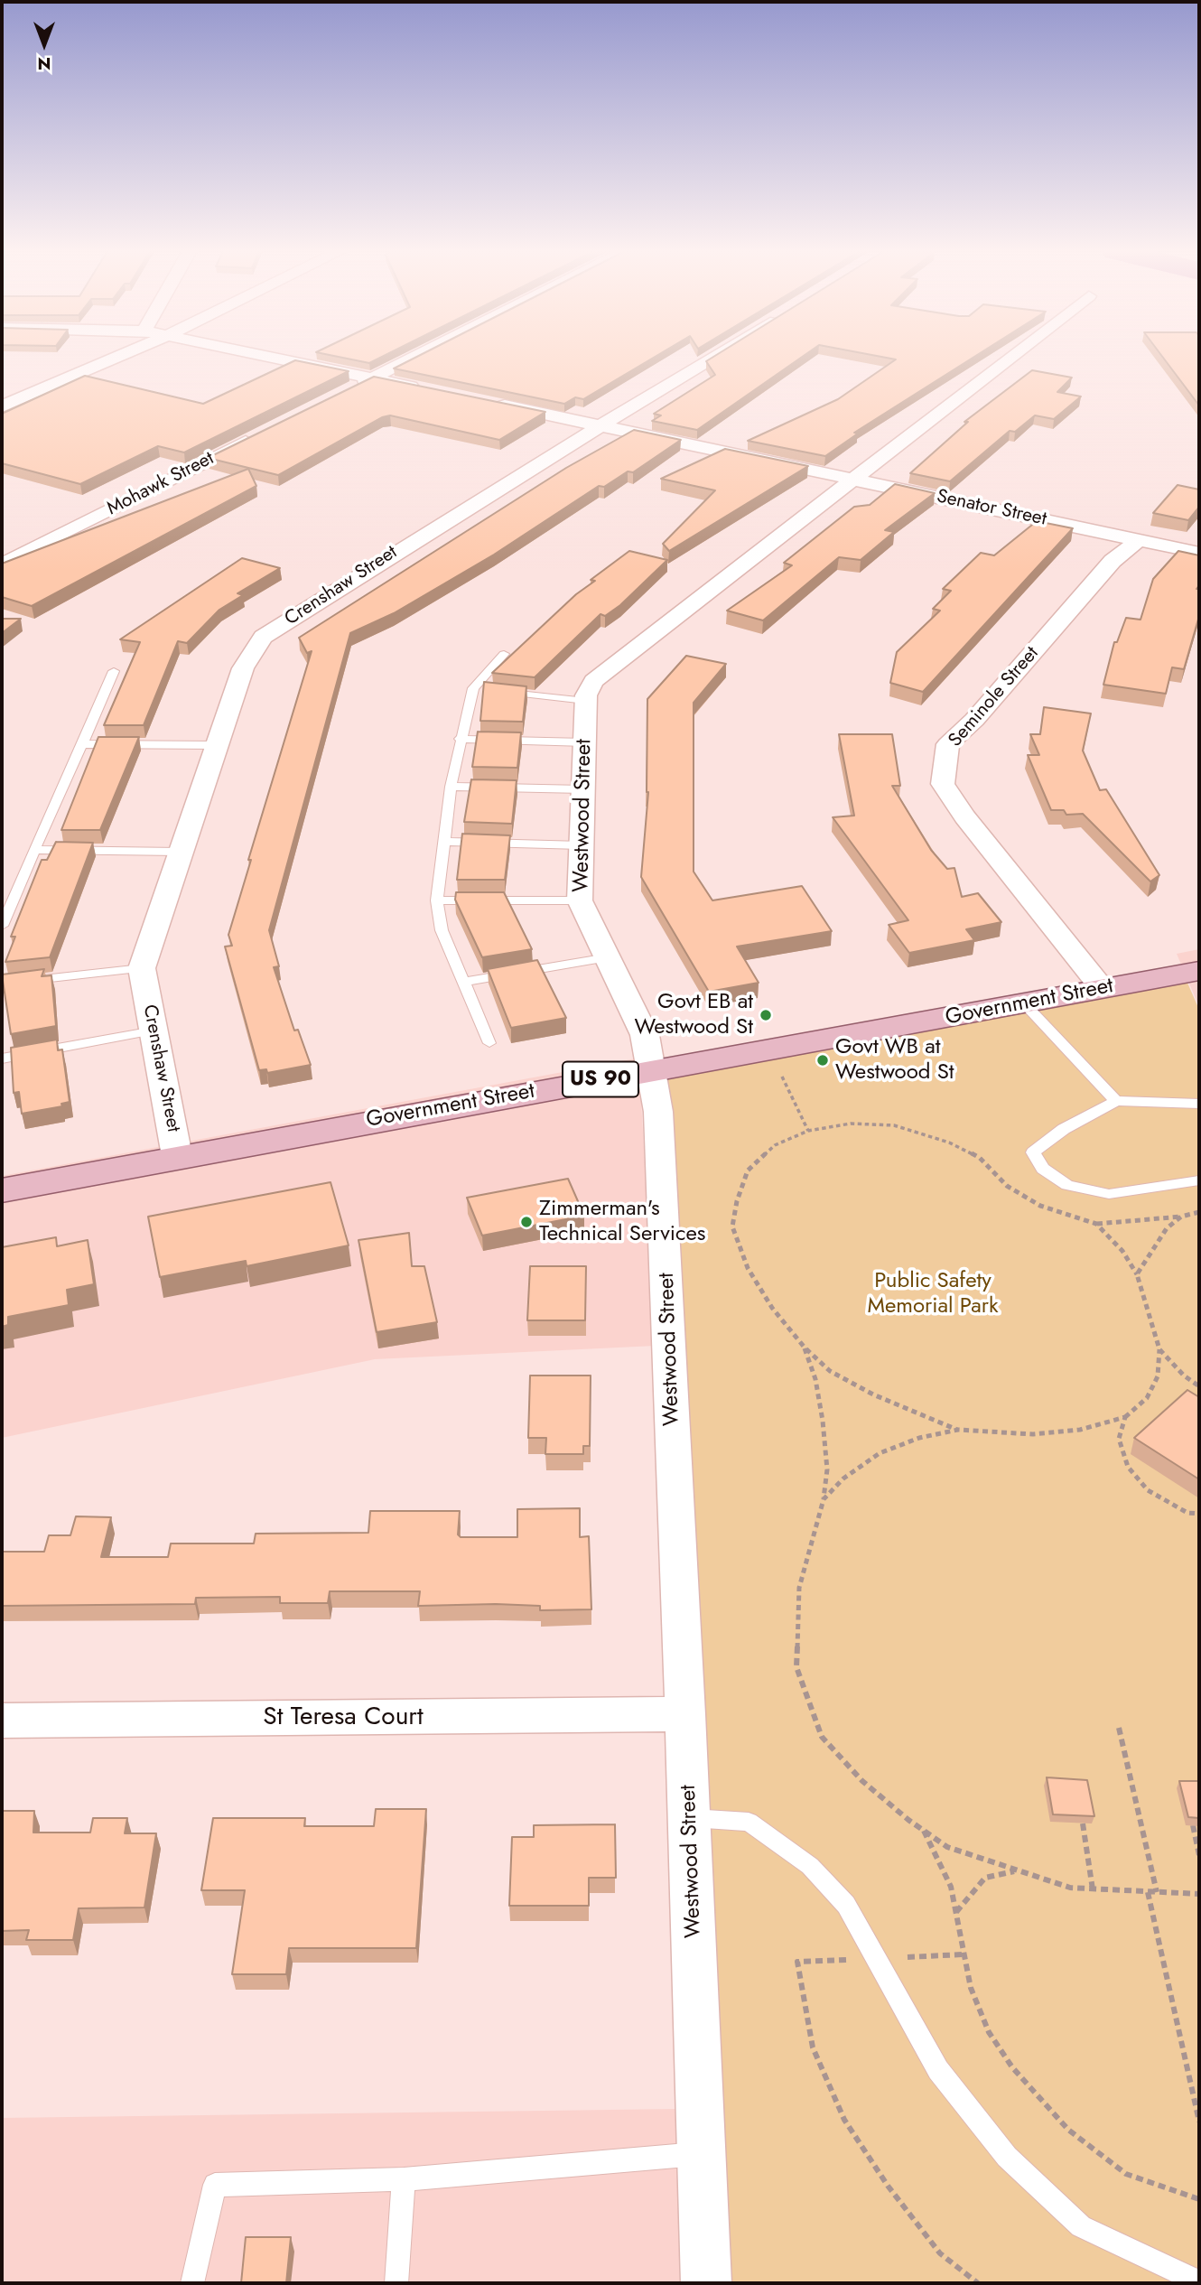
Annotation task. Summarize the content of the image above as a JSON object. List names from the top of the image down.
{
  "streets": {
    "main road": ["Government Street", "US 90"],
    "street": [
      "Mohawk Street",
      "Senator Street",
      "Crenshaw Street",
      "Seminole Street",
      "Westwood Street",
      "St Teresa Court"
    ]
  },
  "crossings": [
    ["Senator Street", "Crenshaw Street"],
    ["Senator Street", "Seminole Street"],
    ["Senator Street", "Westwood Street"],
    ["Crenshaw Street", "Government Street"],
    ["Seminole Street", "Government Street"],
    ["Westwood Street", "Government Street"],
    ["Westwood Street", "St Teresa Court"]
  ],
  "parks": ["Public Safety Memorial Park"],
  "places": ["Govt EB at Westwood St", "Govt WB at Westwood St", "Zimmerman's Technical Services"],
  "north": "bottom"
}
